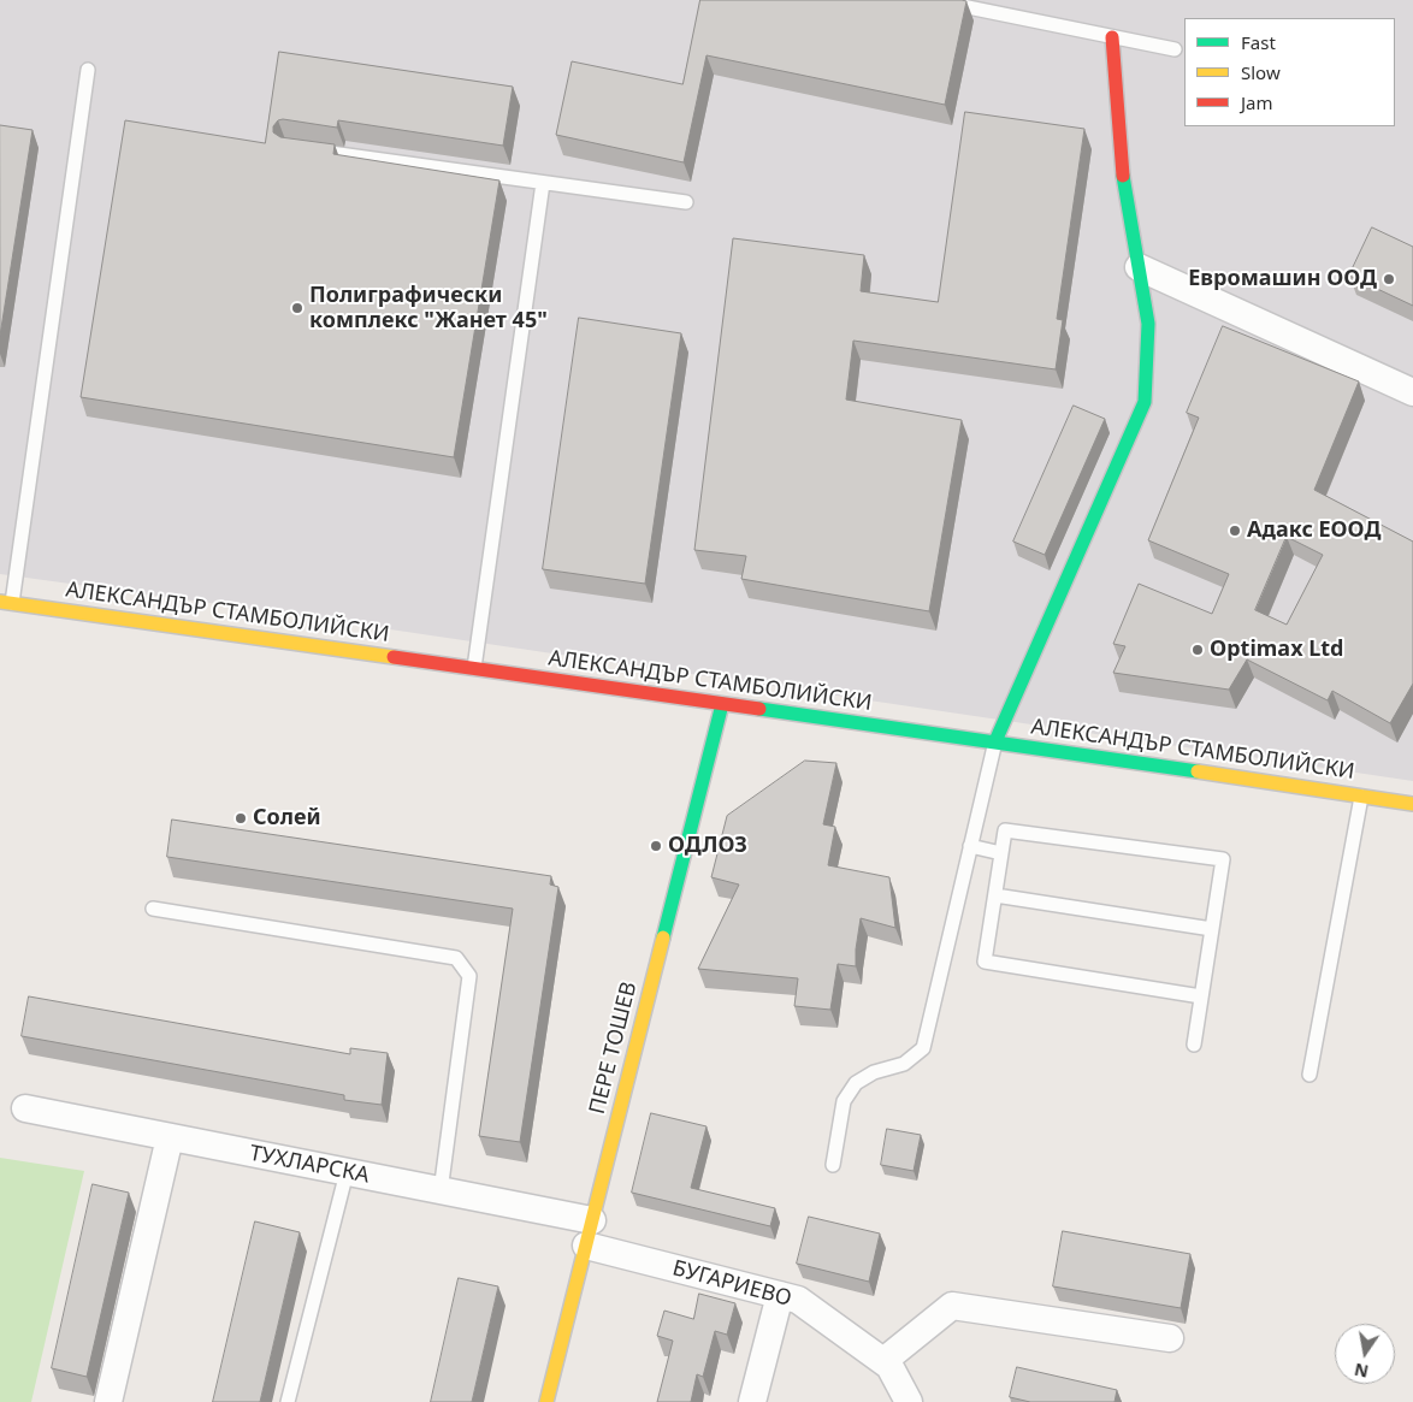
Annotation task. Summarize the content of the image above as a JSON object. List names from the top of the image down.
{
  "streets": {
    "street": [
      "АЛЕКСАНДЪР СТАМБОЛИЙСКИ",
      "ПЕРЕ ТОШЕВ",
      "ТУХЛАРСКА",
      "БУГАРИЕВО"
    ]
  },
  "crossings": [
    ["АЛЕКСАНДЪР СТАМБОЛИЙСКИ", "ПЕРЕ ТОШЕВ"],
    ["ПЕРЕ ТОШЕВ", "ТУХЛАРСКА"],
    ["ПЕРЕ ТОШЕВ", "БУГАРИЕВО"],
    ["ТУХЛАРСКА", "БУГАРИЕВО"]
  ],
  "places": [
    "Евромашин ООД",
    "Полиграфически комплекс \"Жанет 45\"",
    "Адакс ЕООД",
    "Optimax Ltd",
    "Солей",
    "ОДЛОЗ"
  ],
  "legend": ["Fast", "Slow", "Jam"],
  "north": "bottom"
}
